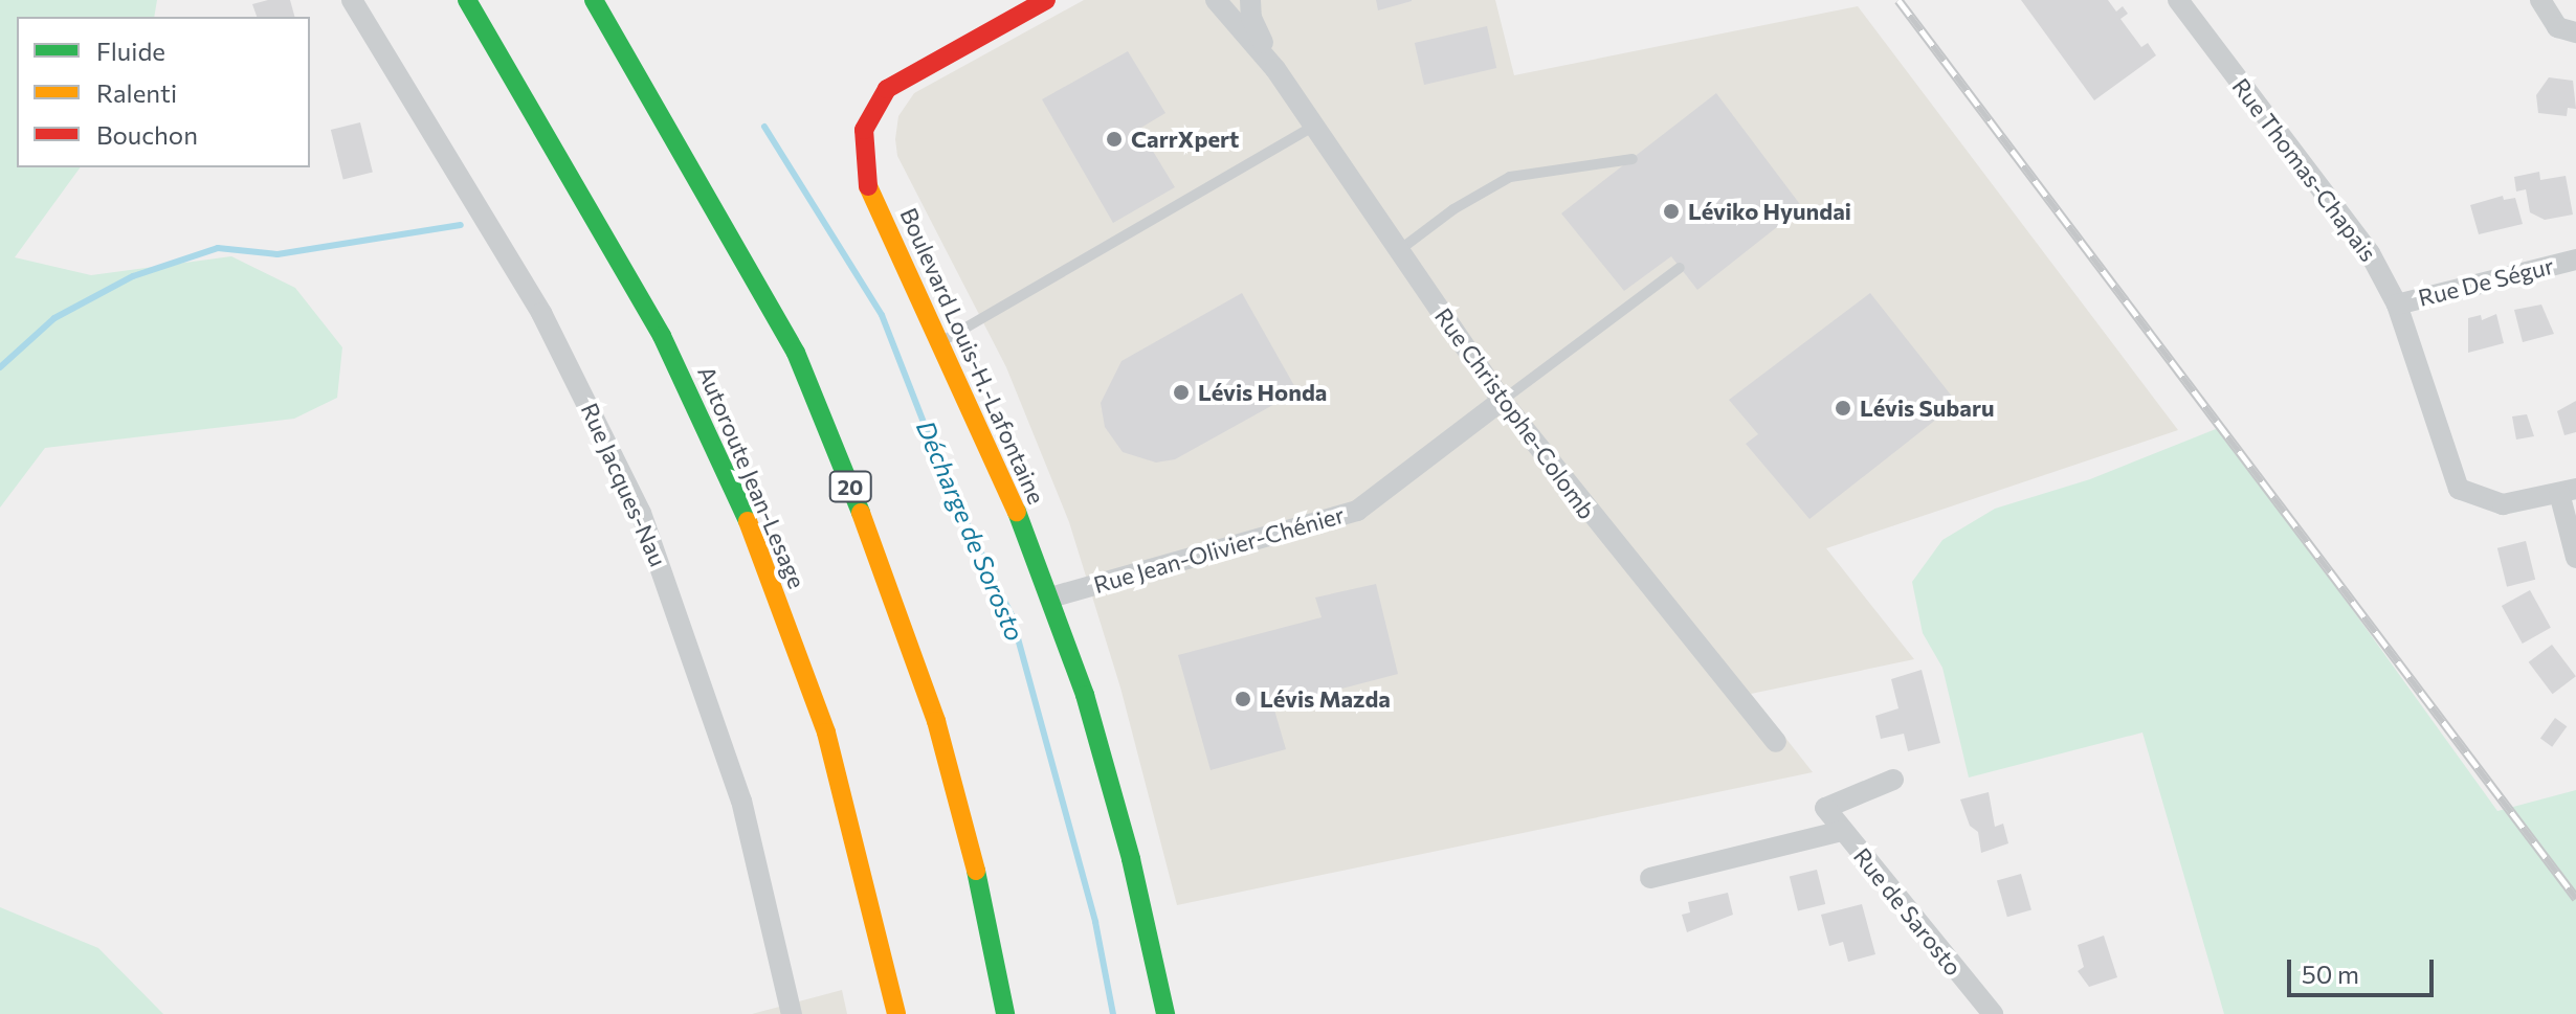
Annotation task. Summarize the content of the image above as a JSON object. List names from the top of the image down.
{
  "streets": {
    "main road": ["Boulevard Louis-H.-Lafontaine", "Autoroute Jean-Lesage", "20"],
    "street": [
      "Rue Thomas-Chapais",
      "Rue De Ségur",
      "Rue Christophe-Colomb",
      "Rue Jacques-Nau",
      "Rue Jean-Olivier-Chénier",
      "Rue de Sarosto"
    ]
  },
  "crossings": [
    ["Rue Thomas-Chapais", "Rue De Ségur"],
    ["Boulevard Louis-H.-Lafontaine", "Rue Jean-Olivier-Chénier"],
    ["Rue Christophe-Colomb", "Rue Jean-Olivier-Chénier"]
  ],
  "water": ["Décharge de Sorosto"],
  "places": [
    "CarrXpert",
    "Léviko Hyundai",
    "Lévis Honda",
    "Lévis Subaru",
    "Lévis Mazda"
  ],
  "legend": ["Fluide", "Ralenti", "Bouchon"],
  "scale_bar": "50 m"
}
